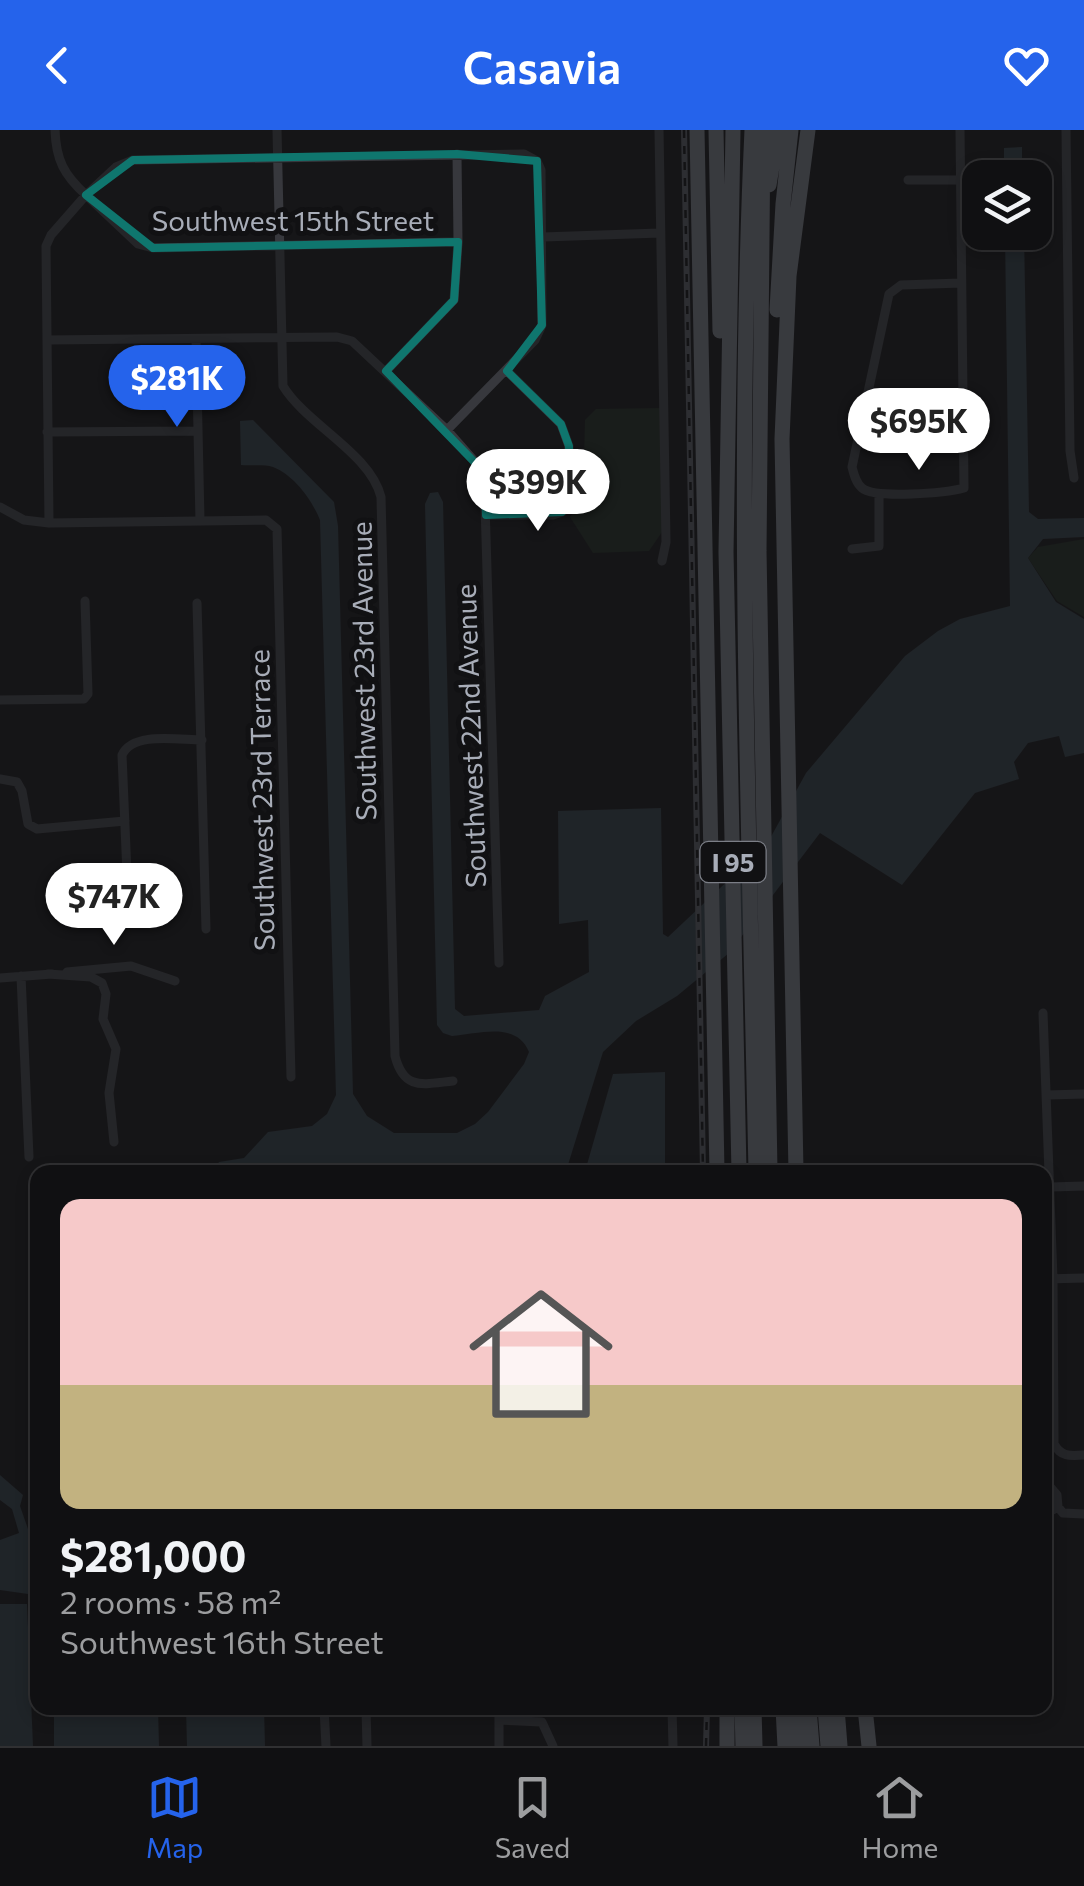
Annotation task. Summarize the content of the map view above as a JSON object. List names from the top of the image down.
{
  "streets": {
    "highway": ["I 95"],
    "street": [
      "Southwest 15th Street",
      "Southwest 23rd Avenue",
      "Southwest 22nd Avenue",
      "Southwest 23rd Terrace"
    ]
  },
  "crossings": [
    ["Southwest 15th Street", "Southwest 23rd Avenue"],
    ["Southwest 23rd Avenue", "Southwest 22nd Avenue"]
  ],
  "page": {
    "header": "Casavia",
    "price": [
      "$281K",
      "$695K",
      "$399K",
      "$747K"
    ],
    "list": [
      {
        "name": "$281,000",
        "note": "2 rooms · 58 m² · Southwest 16th Street"
      }
    ],
    "tabs": ["Map", "Saved", "Home"]
  }
}
